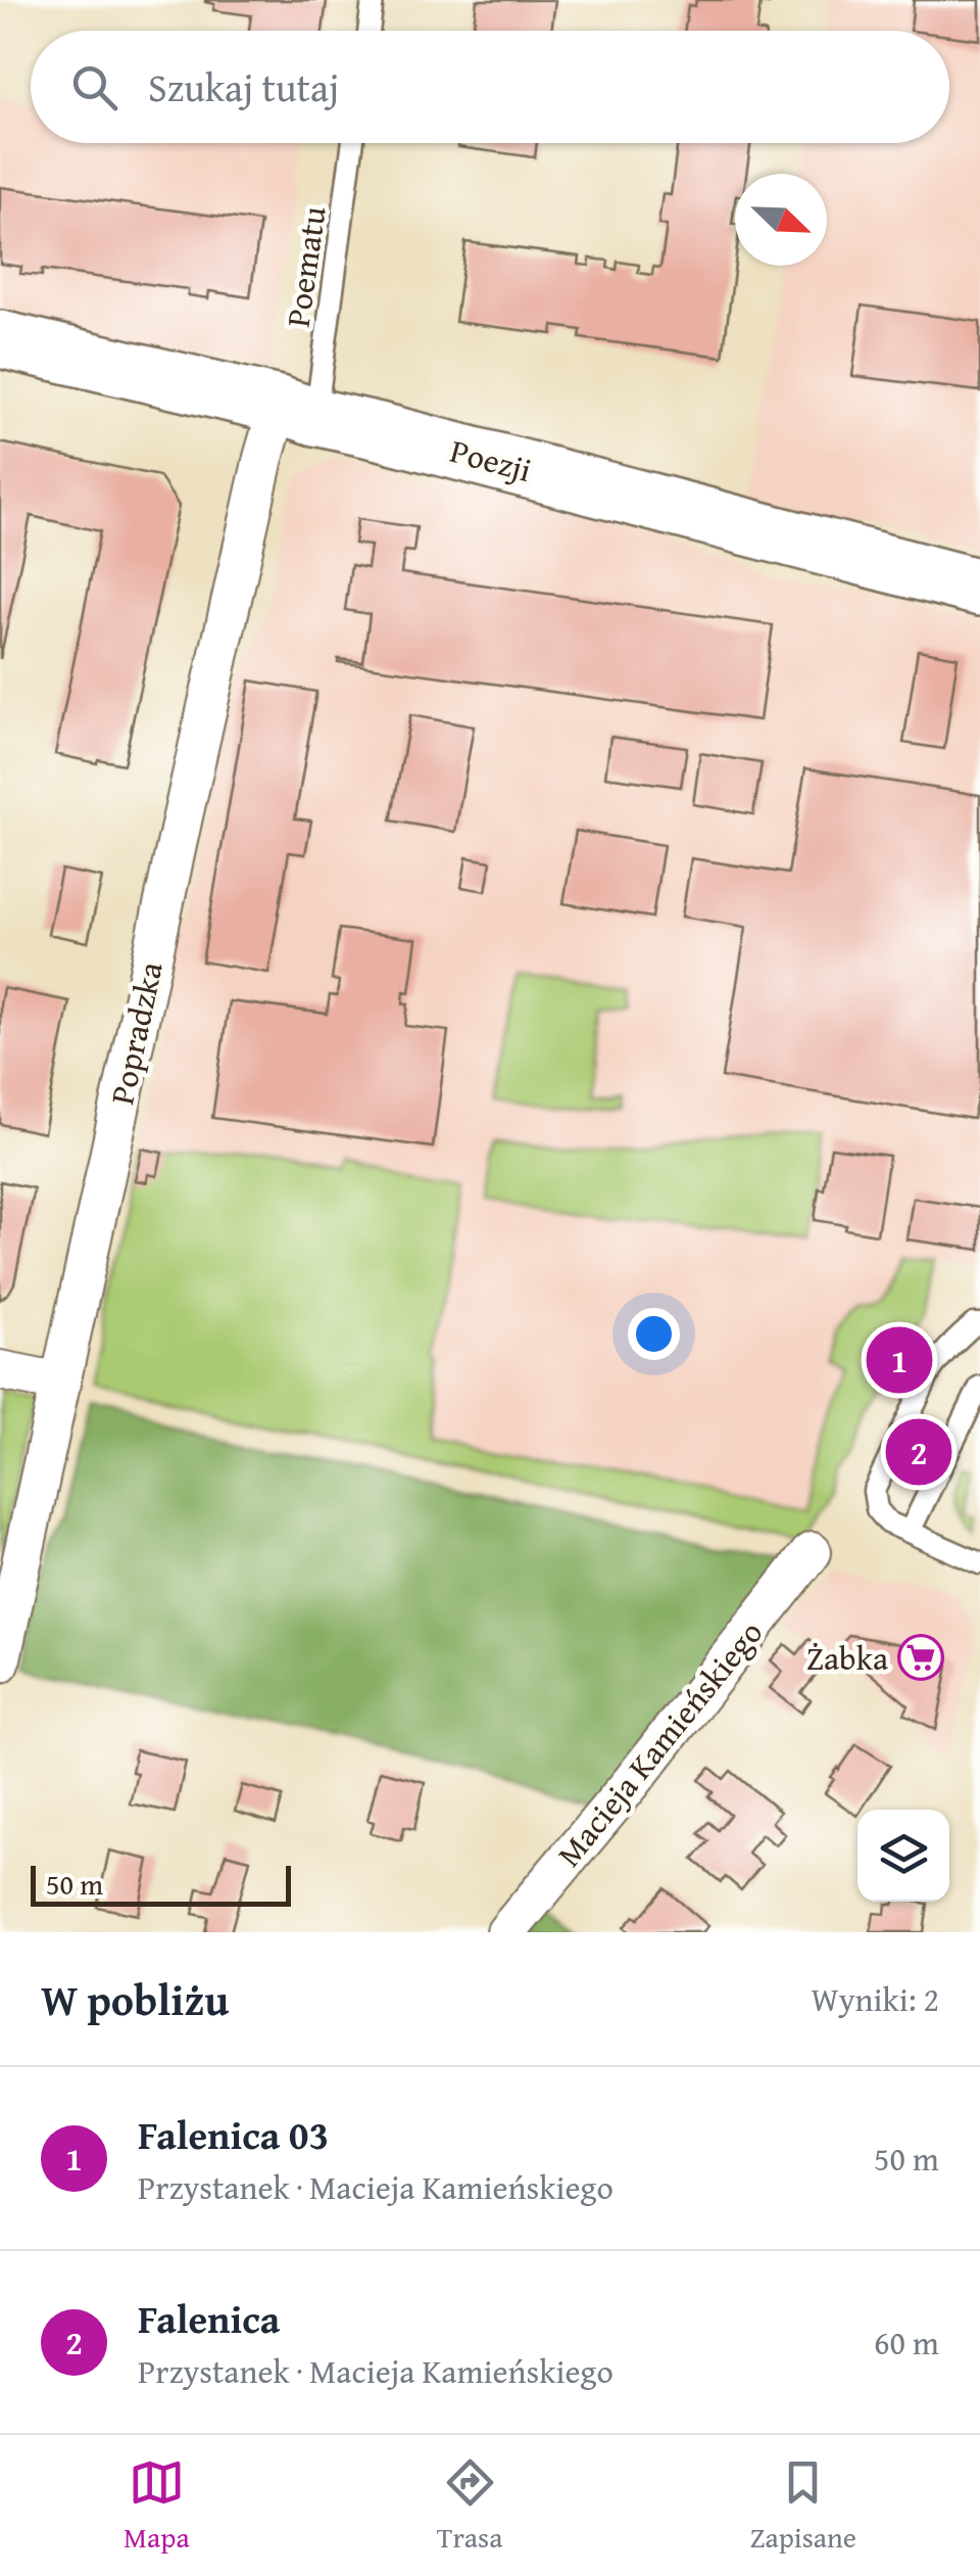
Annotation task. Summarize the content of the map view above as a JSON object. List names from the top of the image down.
{
  "streets": {
    "street": ["Poezji", "Popradzka", "Macieja Kamieńskiego"],
    "lane": ["Poematu"]
  },
  "crossings": [
    ["Poematu", "Poezji"],
    ["Poematu", "Popradzka"],
    ["Poezji", "Popradzka"]
  ],
  "places": {
    "supermarket": ["Żabka"]
  },
  "scale_bar": "50 m",
  "north": "bottom right",
  "page": {
    "search": "Szukaj tutaj",
    "pins": ["1", "2"],
    "scale": "50 m",
    "heading": ["W pobliżu", "Wyniki: 2"],
    "list": [
      {
        "mark": "1",
        "name": "Falenica 03",
        "note": "Przystanek · Macieja Kamieńskiego",
        "value": "50 m"
      },
      {
        "mark": "2",
        "name": "Falenica",
        "note": "Przystanek · Macieja Kamieńskiego",
        "value": "60 m"
      }
    ],
    "nav": ["Mapa", "Trasa", "Zapisane"]
  }
}
